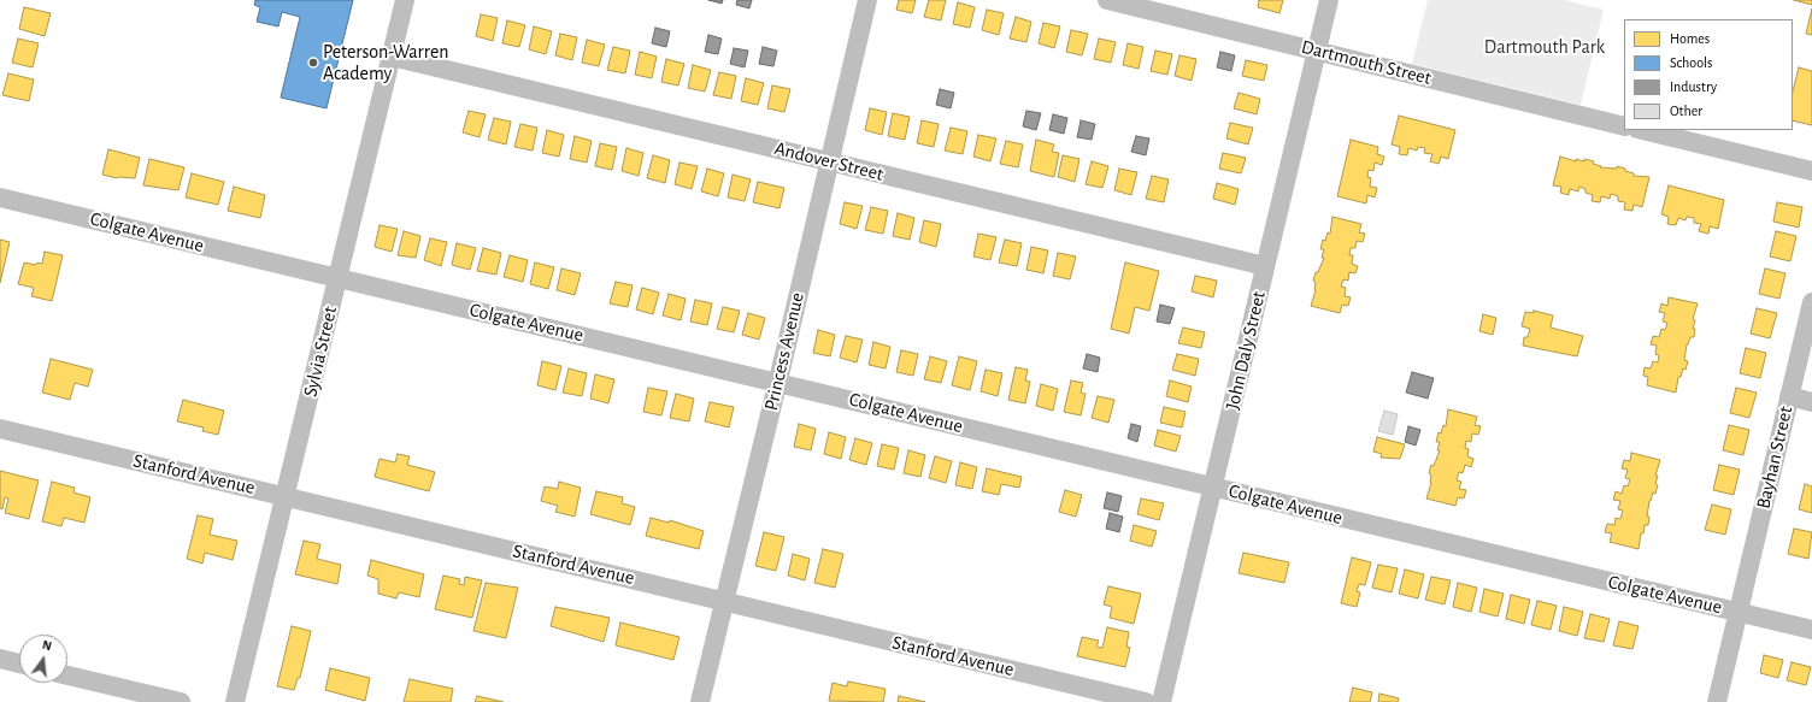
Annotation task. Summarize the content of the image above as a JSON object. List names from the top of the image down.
{
  "streets": {
    "street": [
      "Dartmouth Street",
      "Andover Street",
      "Colgate Avenue",
      "John Daly Street",
      "Sylvia Street",
      "Princess Avenue",
      "Bayhan Street",
      "Stanford Avenue"
    ]
  },
  "crossings": [
    ["Dartmouth Street", "John Daly Street"],
    ["Andover Street", "John Daly Street"],
    ["Andover Street", "Sylvia Street"],
    ["Andover Street", "Princess Avenue"],
    ["Colgate Avenue", "John Daly Street"],
    ["Colgate Avenue", "Sylvia Street"],
    ["Colgate Avenue", "Princess Avenue"],
    ["Colgate Avenue", "Bayhan Street"],
    ["Sylvia Street", "Stanford Avenue"],
    ["Princess Avenue", "Stanford Avenue"]
  ],
  "parks": ["Dartmouth Park"],
  "places": ["Peterson-Warren Academy"],
  "legend": [
    "Homes",
    "Schools",
    "Industry",
    "Other"
  ],
  "north": "top"
}
